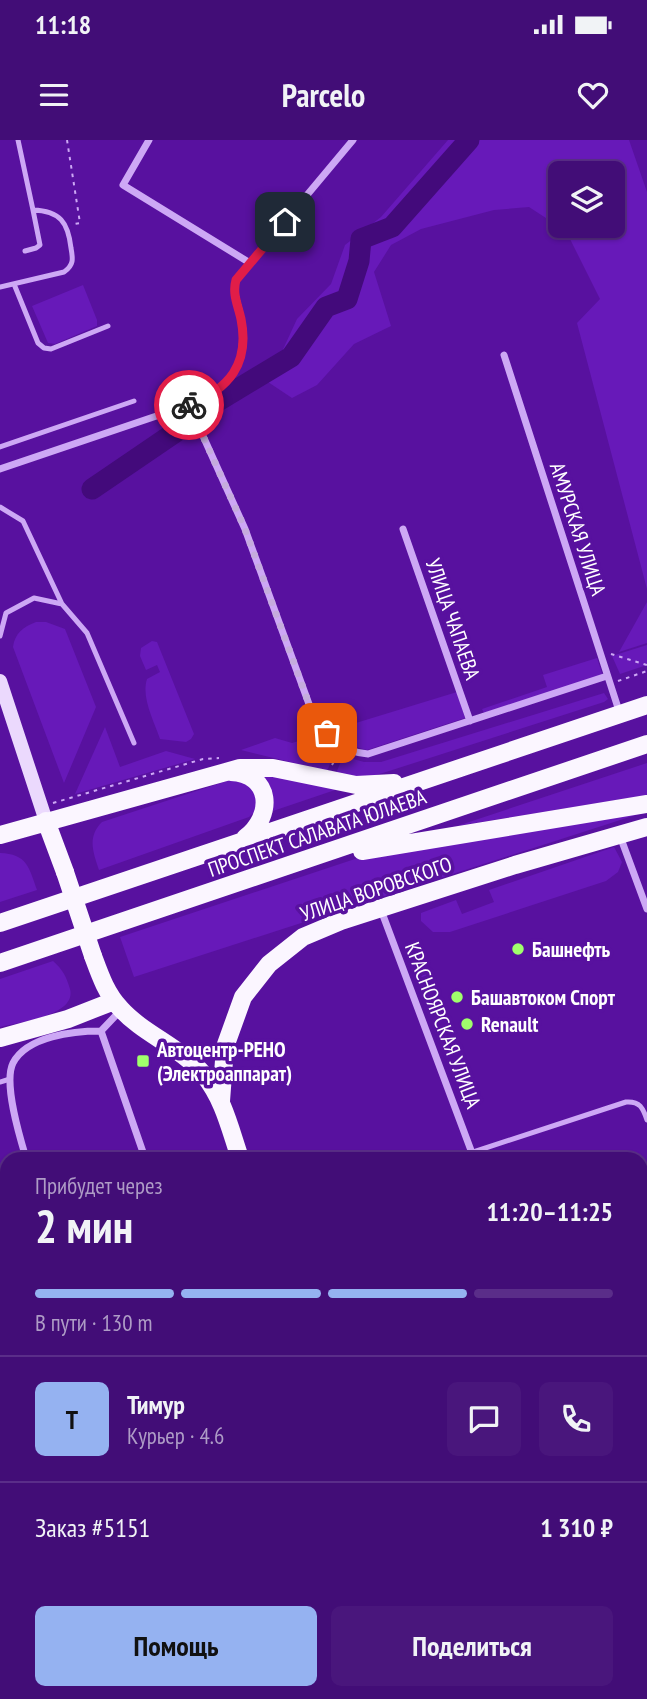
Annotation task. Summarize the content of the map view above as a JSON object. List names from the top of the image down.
{
  "streets": {
    "main road": ["ПРОСПЕКТ САЛАВАТА ЮЛАЕВА", "УЛИЦА ВОРОВСКОГО"],
    "street": ["АМУРСКАЯ УЛИЦА", "УЛИЦА ЧАПАЕВА", "КРАСНОЯРСКАЯ УЛИЦА"]
  },
  "crossings": [
    ["АМУРСКАЯ УЛИЦА", "ПРОСПЕКТ САЛАВАТА ЮЛАЕВА"],
    ["УЛИЦА ВОРОВСКОГО", "КРАСНОЯРСКАЯ УЛИЦА"]
  ],
  "places": {
    "other": ["Башнефть", "Башавтоком Спорт", "Renault"],
    "transit": ["Автоцентр-РЕНО (Электроаппарат)"]
  },
  "page": {
    "status": "11:18",
    "header": "Parcelo",
    "heading": ["2 мин", "Прибудет через", "11:20–11:25"],
    "panel": [
      "Тимур",
      "Курьер · 4.6",
      "Заказ #5151",
      "1 310 ₽"
    ],
    "bar": "В пути · 130 m",
    "round": "Т",
    "buttons": ["Помощь", "Поделиться"]
  }
}
